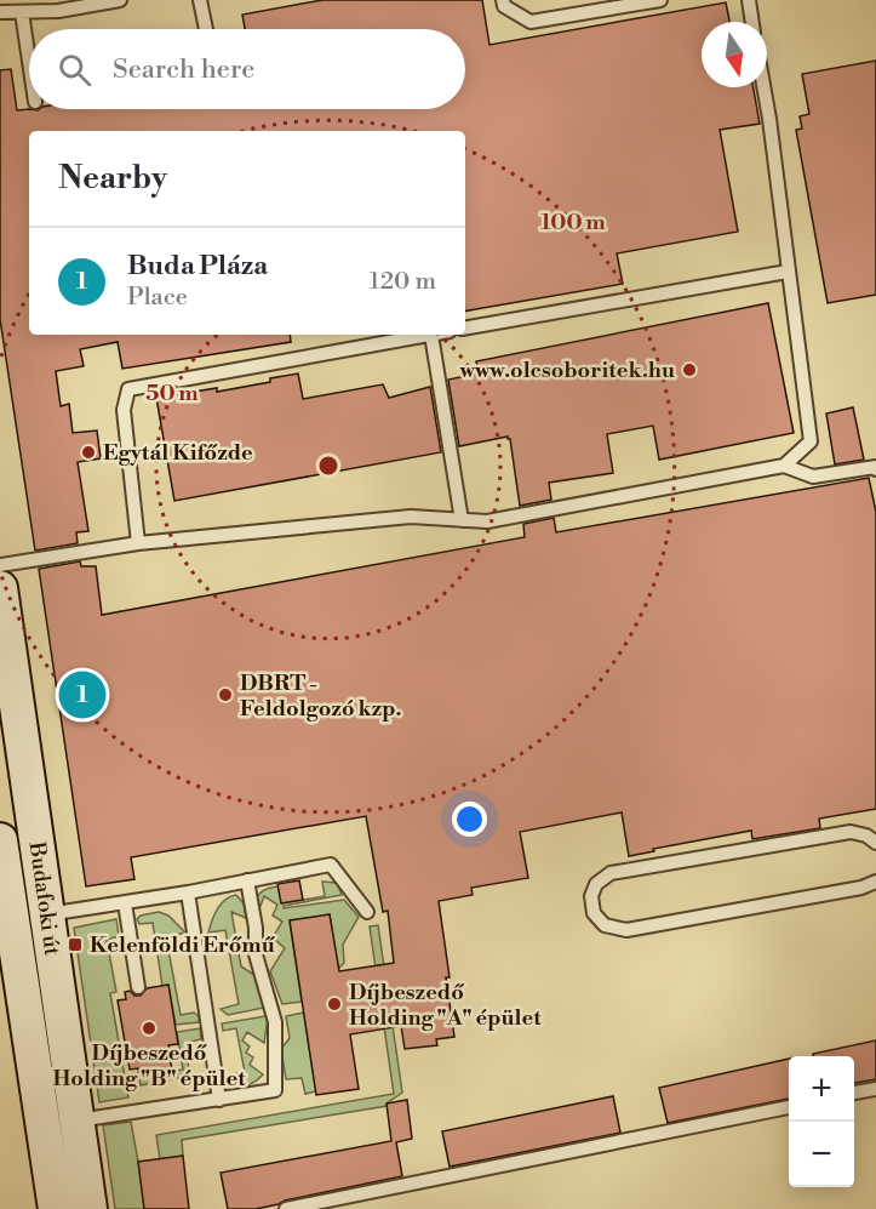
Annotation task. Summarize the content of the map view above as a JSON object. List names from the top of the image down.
{
  "streets": {
    "main road": ["Budafoki út"]
  },
  "places": {
    "other": [
      "www.olcsoboritek.hu",
      "Egytál Kifőzde",
      "DBRT - Feldolgozó kzp.",
      "Díjbeszedő Holding \"A\" épület",
      "Díjbeszedő Holding \"B\" épület"
    ],
    "transit": ["Kelenföldi Erőmű"]
  },
  "north": "bottom",
  "page": {
    "search": "Search here",
    "heading": "Nearby",
    "list": [
      {
        "mark": "1",
        "name": "Buda Pláza",
        "note": "Place",
        "value": "120 m"
      }
    ],
    "pins": "1",
    "map_buttons": ["+", "−"]
  },
  "rings": ["100 m", "50 m"]
}
